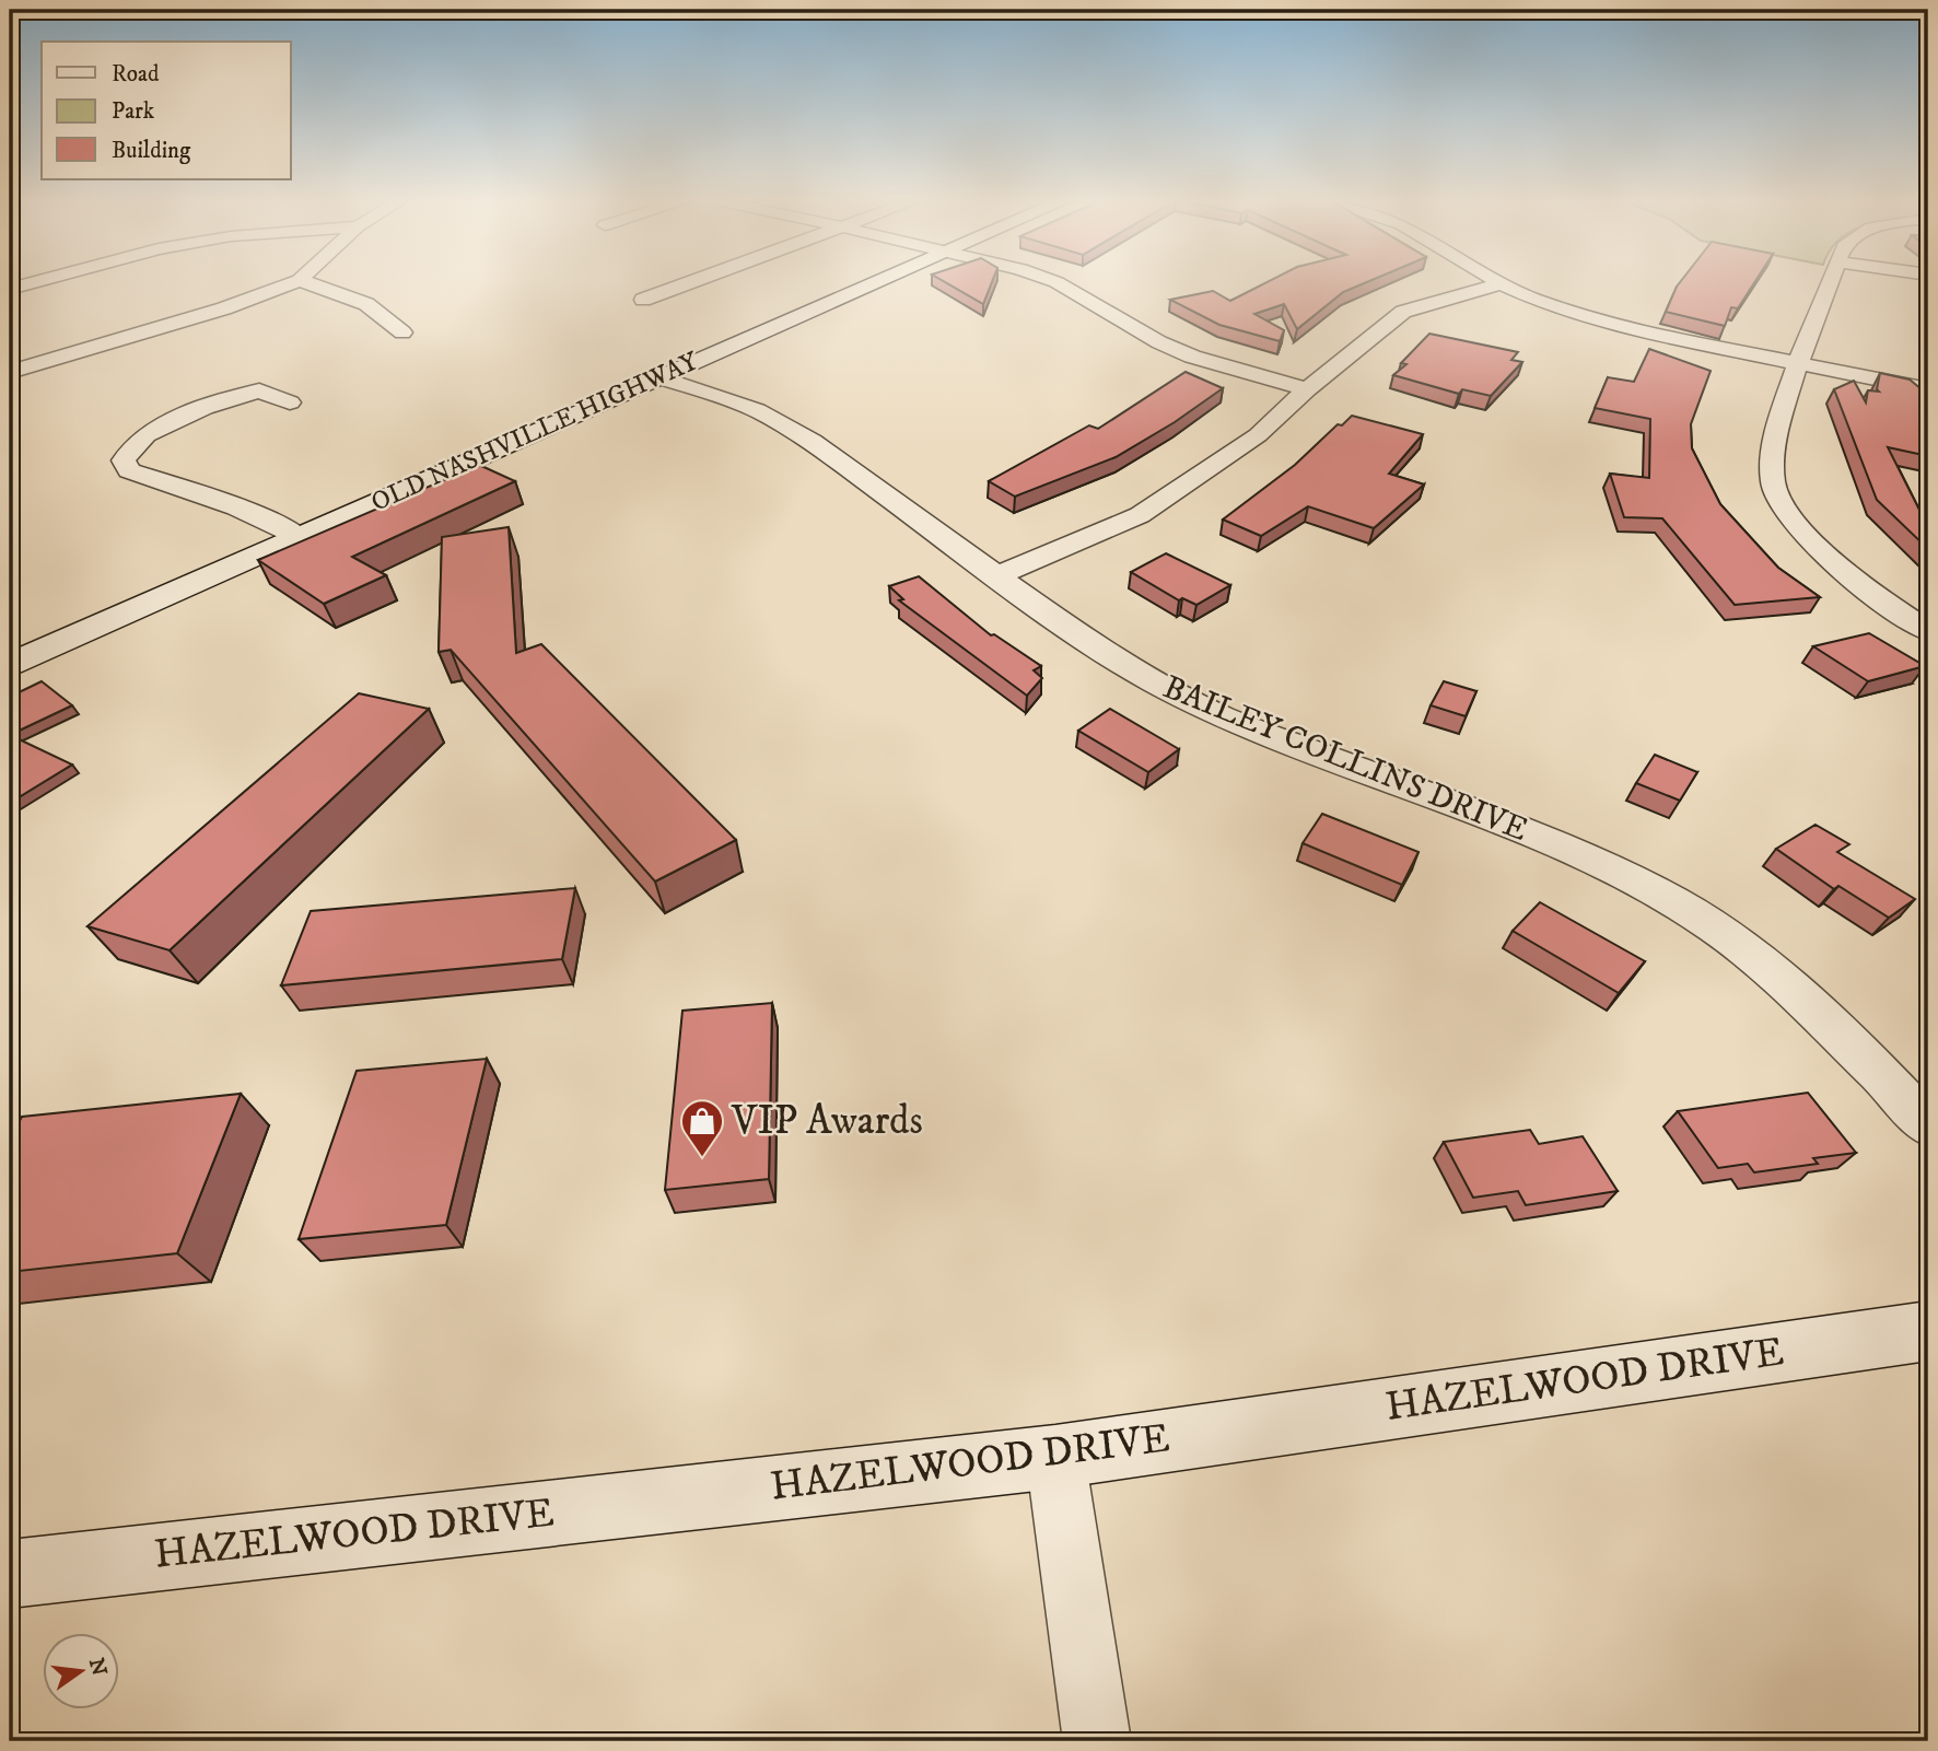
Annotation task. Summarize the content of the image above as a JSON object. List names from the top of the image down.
{
  "streets": {
    "main road": ["OLD NASHVILLE HIGHWAY", "HAZELWOOD DRIVE"],
    "street": ["BAILEY COLLINS DRIVE"]
  },
  "crossings": [
    ["OLD NASHVILLE HIGHWAY", "BAILEY COLLINS DRIVE"]
  ],
  "places": {
    "shop": ["VIP Awards"]
  },
  "legend": ["Road", "Park", "Building"],
  "north": "right"
}
